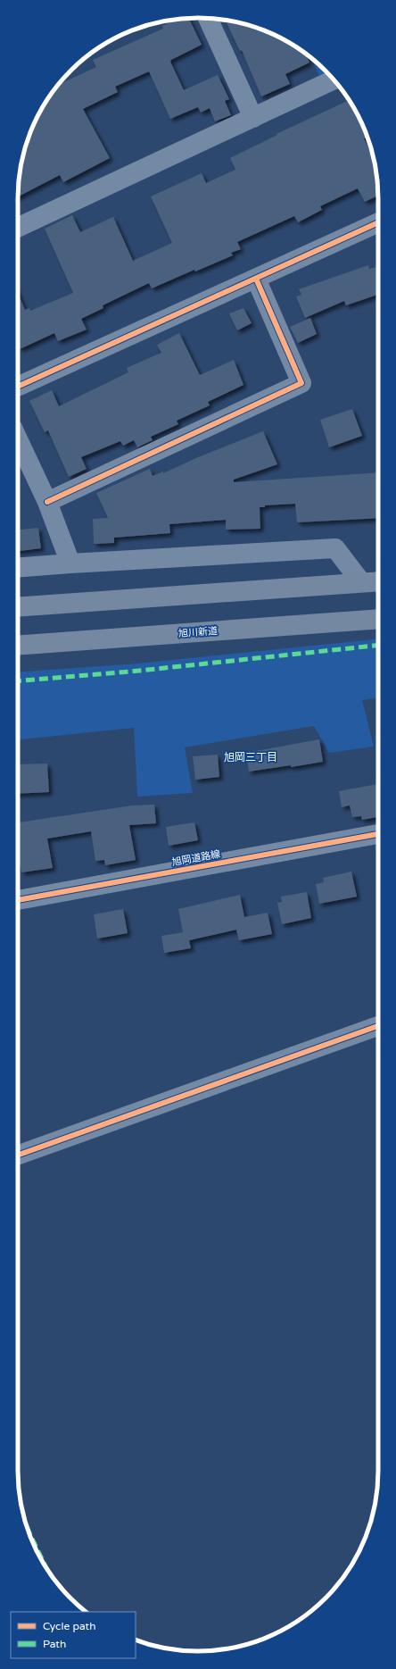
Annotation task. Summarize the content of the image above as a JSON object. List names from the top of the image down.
{
  "streets": {
    "highway": ["旭川新道"],
    "street": ["旭岡道路線"]
  },
  "districts": ["旭岡三丁目"],
  "legend": ["Cycle path", "Path"]
}
